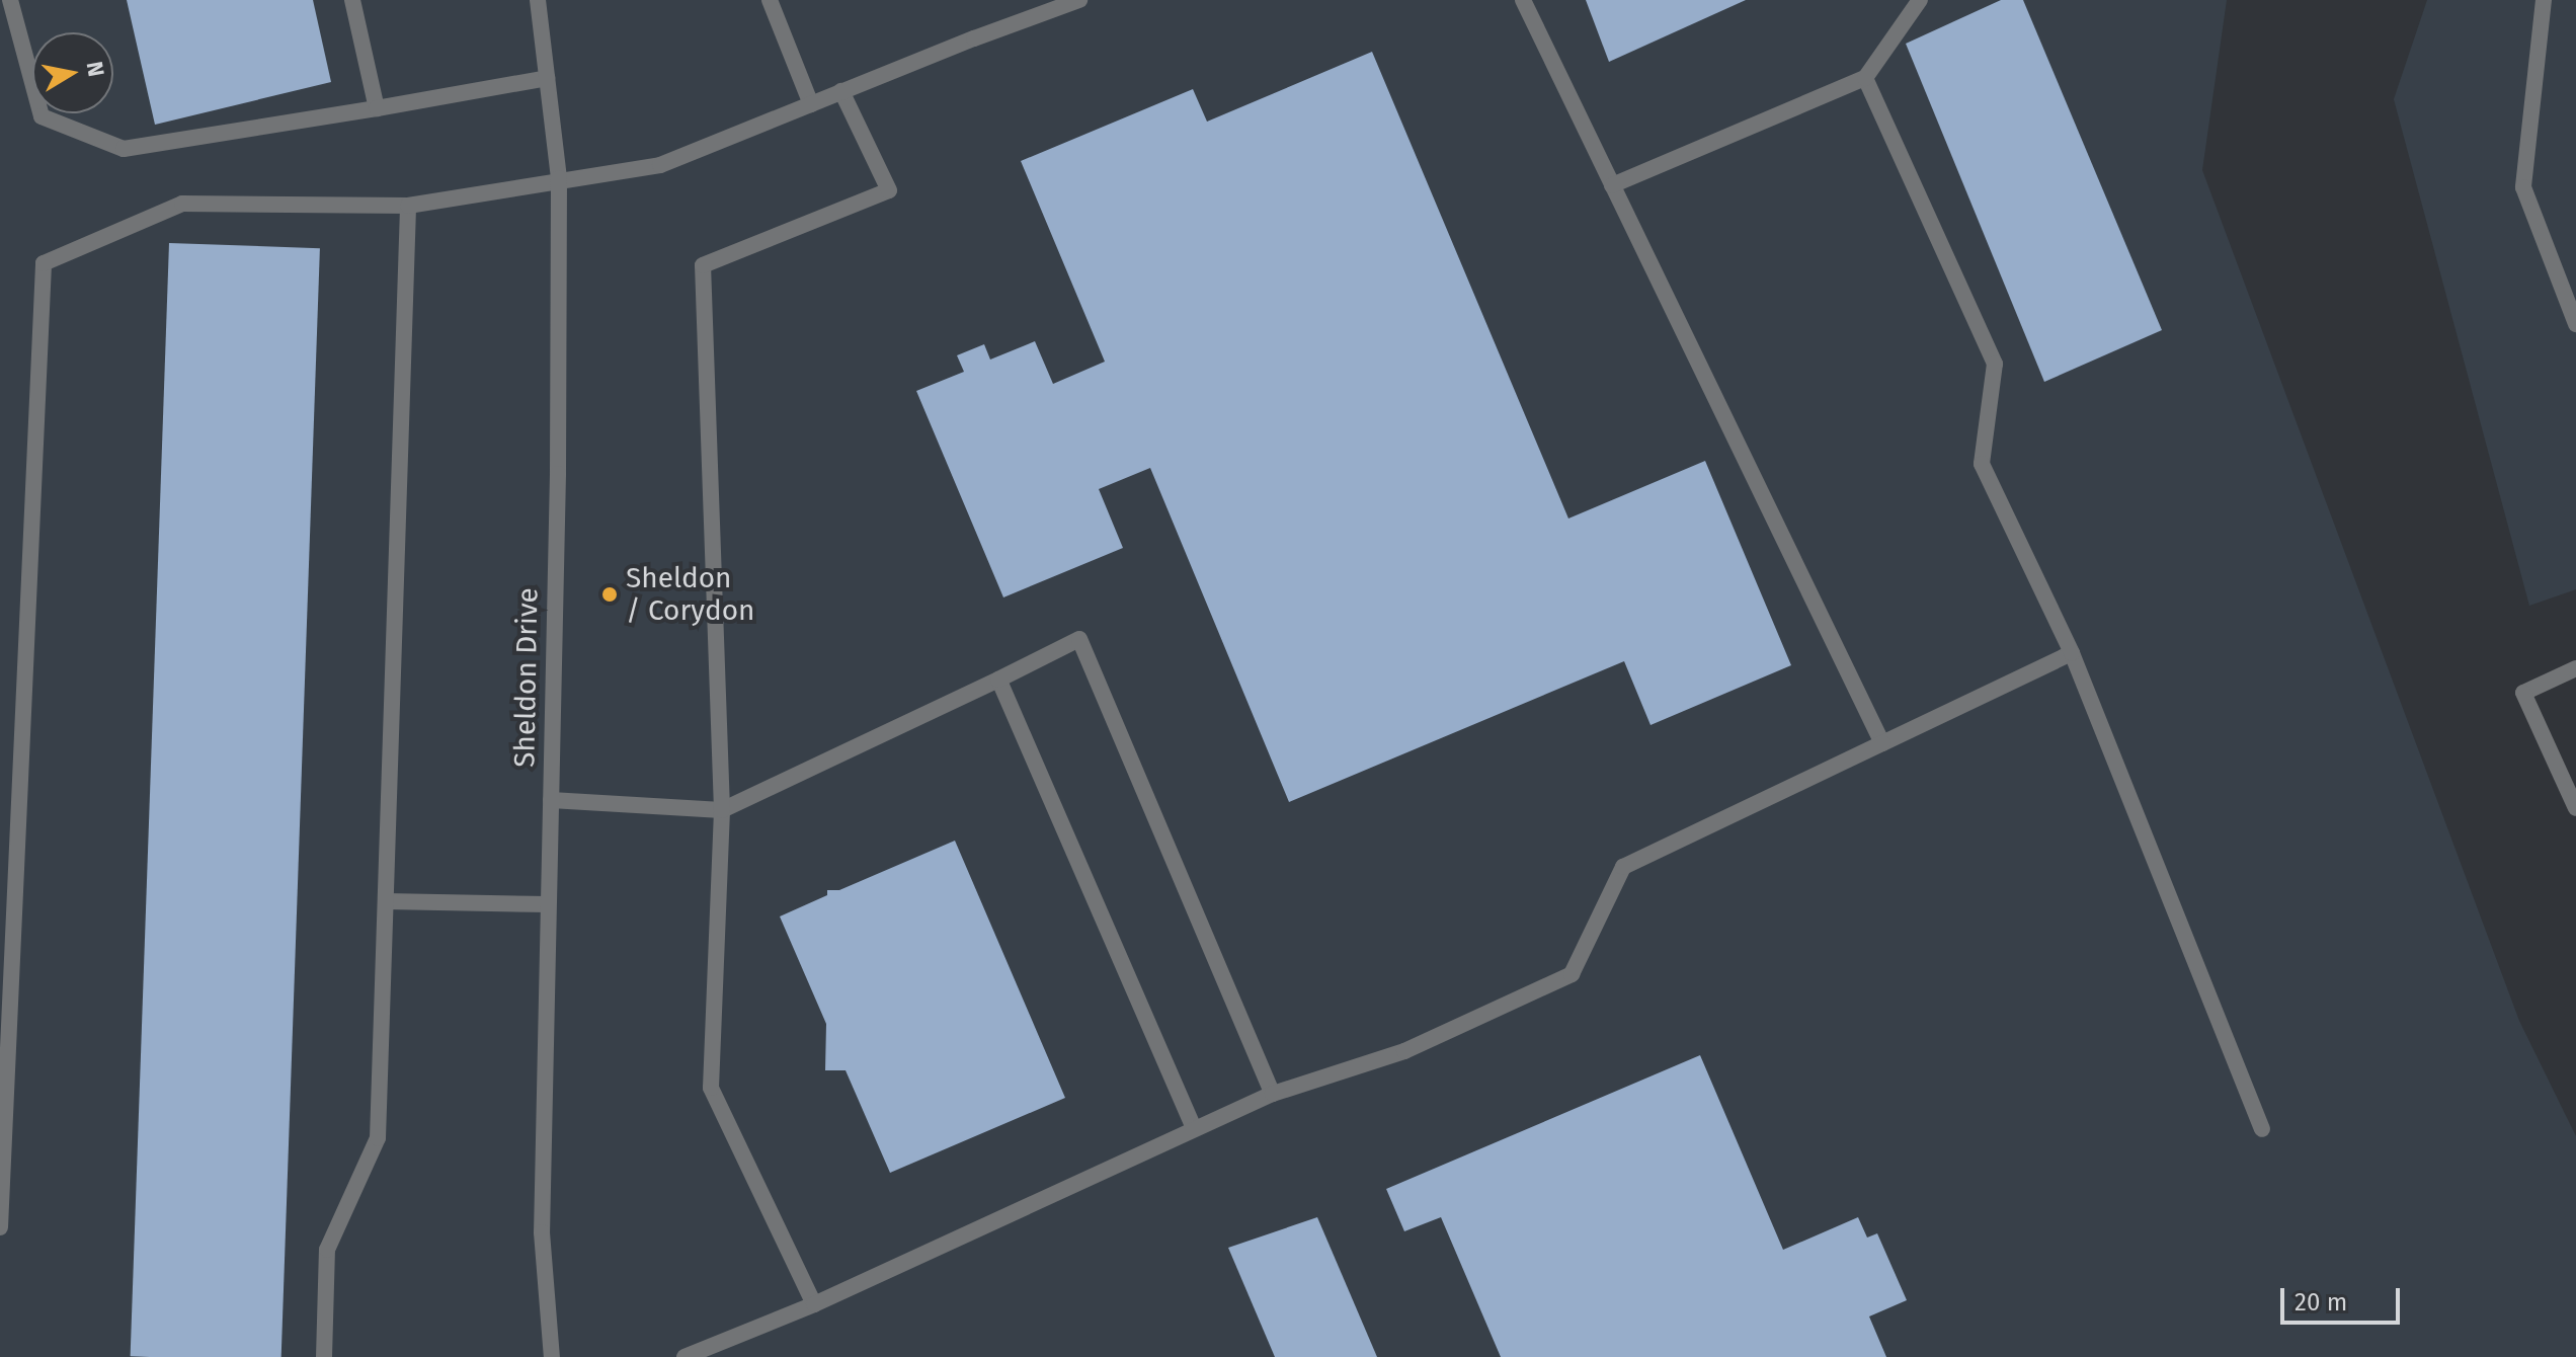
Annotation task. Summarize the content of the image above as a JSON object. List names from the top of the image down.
{
  "streets": {
    "street": ["Sheldon Drive"]
  },
  "places": ["Sheldon / Corydon"],
  "scale_bar": "20 m",
  "north": "right"
}
